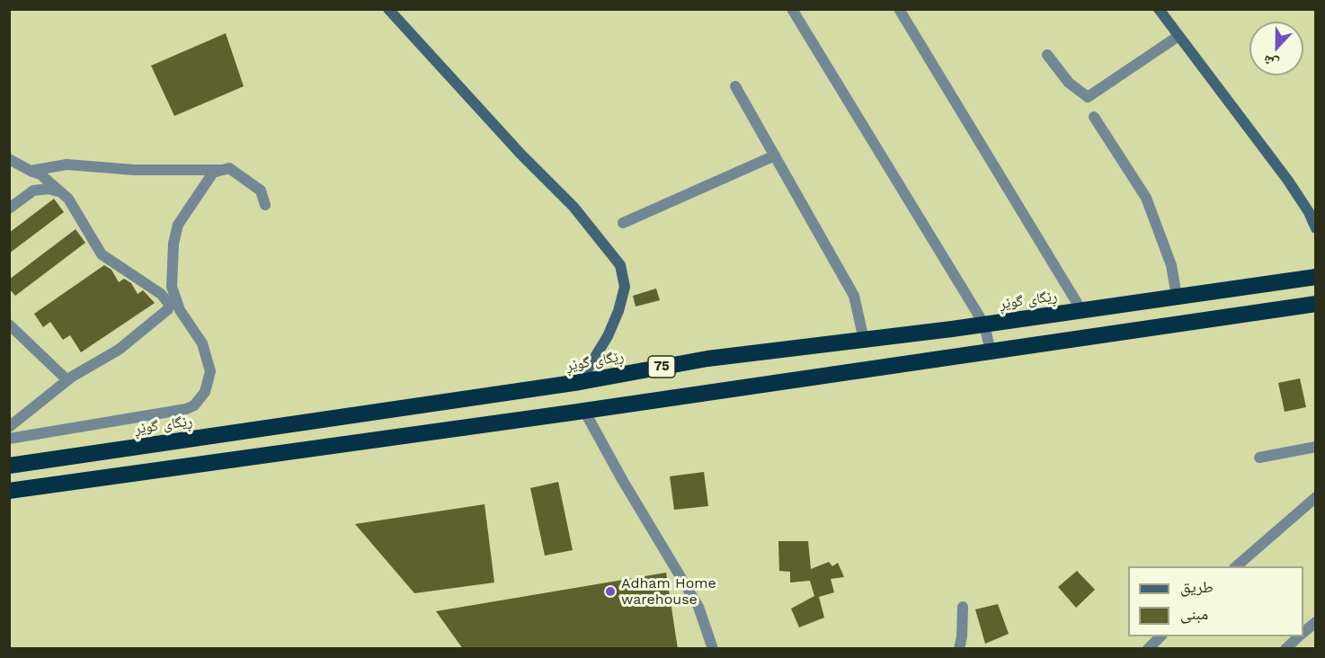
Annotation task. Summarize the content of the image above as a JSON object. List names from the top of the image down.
{
  "streets": {
    "highway": ["ڕێگای گوێڕ", "75"]
  },
  "places": ["Adham Home warehouse"],
  "legend": ["طريق", "مبنى"],
  "north": "bottom"
}
